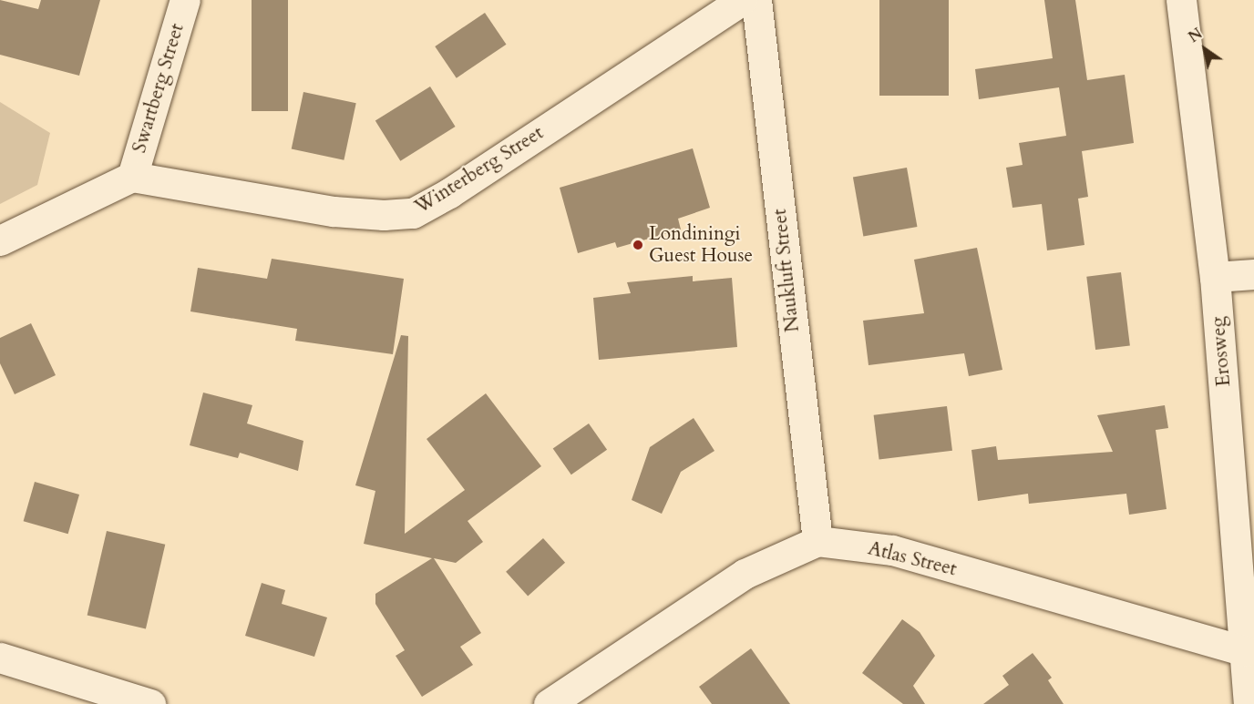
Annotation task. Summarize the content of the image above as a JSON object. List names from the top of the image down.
{
  "streets": {
    "street": [
      "Swartberg Street",
      "Winterberg Street",
      "Naukluft Street",
      "Erosweg",
      "Atlas Street"
    ]
  },
  "crossings": [
    ["Swartberg Street", "Winterberg Street"],
    ["Naukluft Street", "Atlas Street"],
    ["Erosweg", "Atlas Street"]
  ],
  "places": ["Londiningi Guest House"],
  "north": "top left"
}
